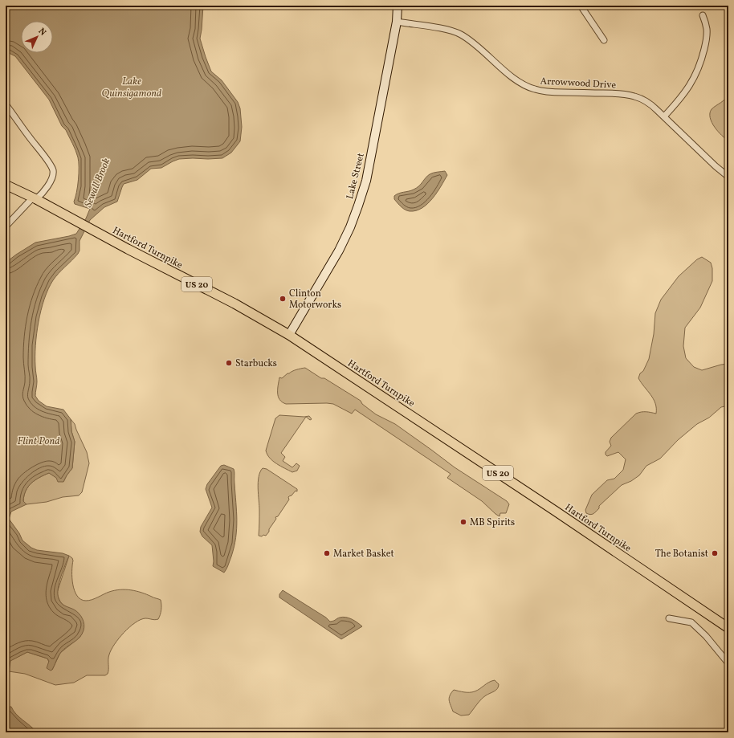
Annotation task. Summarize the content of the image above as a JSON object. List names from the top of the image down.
{
  "streets": {
    "main road": ["Lake Street", "Hartford Turnpike", "US 20"],
    "street": ["Arrowwood Drive"]
  },
  "crossings": [
    ["Arrowwood Drive", "Lake Street"],
    ["Lake Street", "Hartford Turnpike"]
  ],
  "water": ["Lake Quinsigamond", "Sewall Brook", "Flint Pond"],
  "places": [
    "Clinton Motorworks",
    "Starbucks",
    "MB Spirits",
    "Market Basket",
    "The Botanist"
  ],
  "north": "top right"
}
